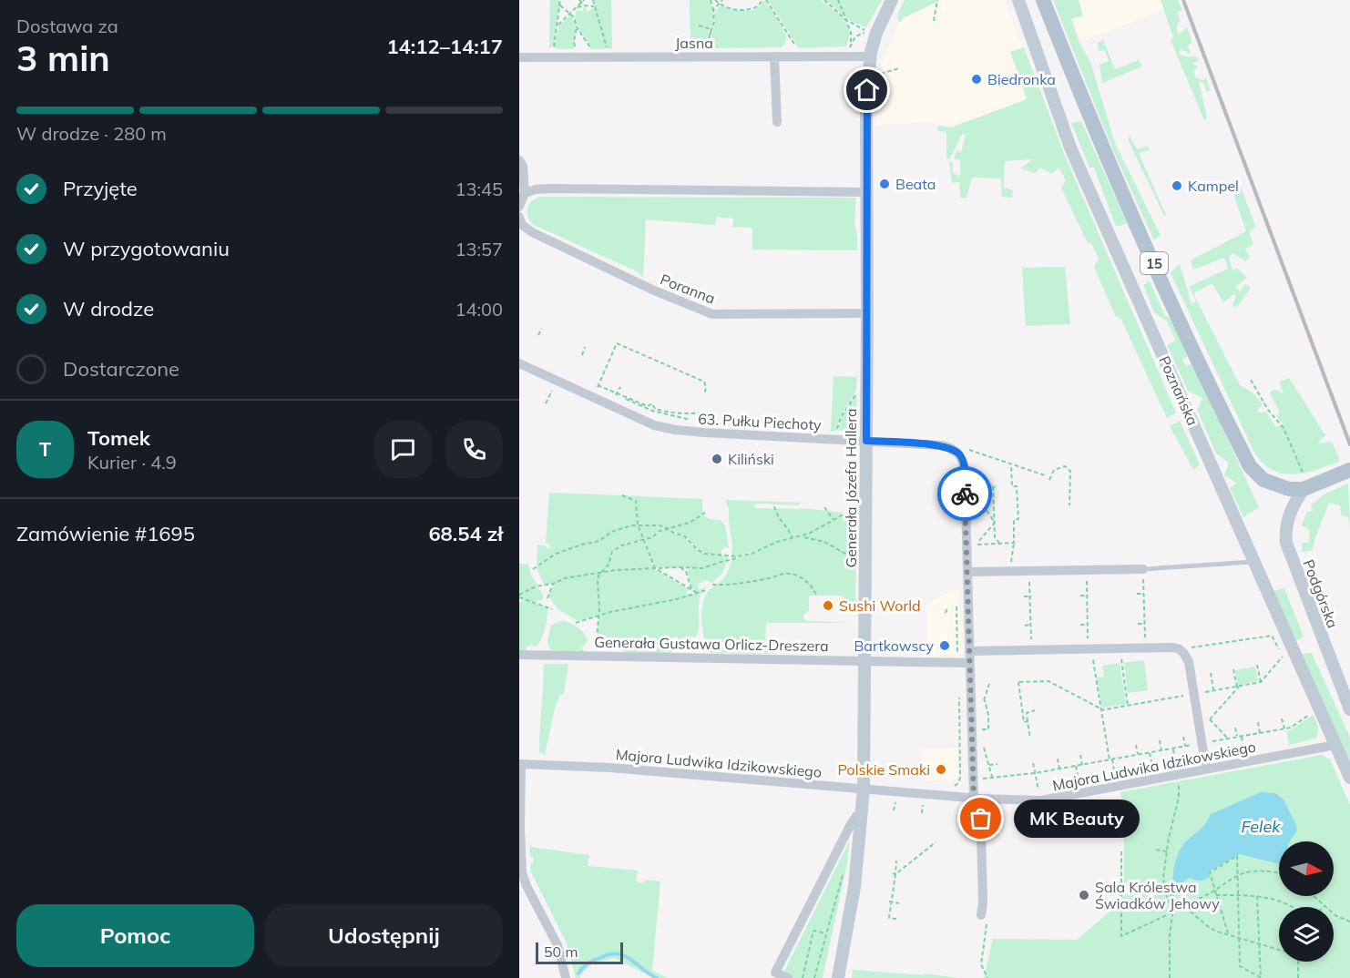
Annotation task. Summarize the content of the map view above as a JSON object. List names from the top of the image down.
{
  "streets": {
    "main road": ["15", "Poznańska"],
    "street": [
      "Jasna",
      "Poranna",
      "63. Pułku Piechoty",
      "Generała Józefa Hallera",
      "Podgórska",
      "Generała Gustawa Orlicz-Dreszera",
      "Majora Ludwika Idzikowskiego"
    ]
  },
  "crossings": [
    ["Jasna", "Generała Józefa Hallera"],
    ["15", "Poznańska"],
    ["15", "Podgórska"],
    ["Poranna", "Generała Józefa Hallera"],
    ["Poznańska", "Podgórska"],
    ["Poznańska", "Majora Ludwika Idzikowskiego"],
    ["63. Pułku Piechoty", "Generała Józefa Hallera"],
    ["63. Pułku Piechoty", "Generała Gustawa Orlicz-Dreszera"],
    ["63. Pułku Piechoty", "Majora Ludwika Idzikowskiego"],
    ["Generała Józefa Hallera", "Generała Gustawa Orlicz-Dreszera"],
    ["Generała Józefa Hallera", "Majora Ludwika Idzikowskiego"]
  ],
  "water": ["Felek"],
  "places": [
    "Biedronka",
    "Beata",
    "Kampel",
    "Kiliński",
    "Sushi World",
    "Bartkowscy",
    "Polskie Smaki",
    "MK Beauty",
    "Sala Królestwa Świadków Jehowy"
  ],
  "scale_bar": "50 m",
  "north": "right",
  "page": {
    "heading": ["3 min", "Dostawa za", "14:12–14:17"],
    "panel": [
      "Tomek",
      "Kurier · 4.9",
      "Zamówienie #1695",
      "68.54 zł"
    ],
    "bar": "W drodze · 280 m",
    "list": [
      ["Przyjęte", "13:45"],
      ["W przygotowaniu", "13:57"],
      ["W drodze", "14:00"],
      "Dostarczone"
    ],
    "round": "T",
    "bubble": "MK Beauty",
    "buttons": ["Pomoc", "Udostępnij"],
    "scale": "50 m"
  }
}
